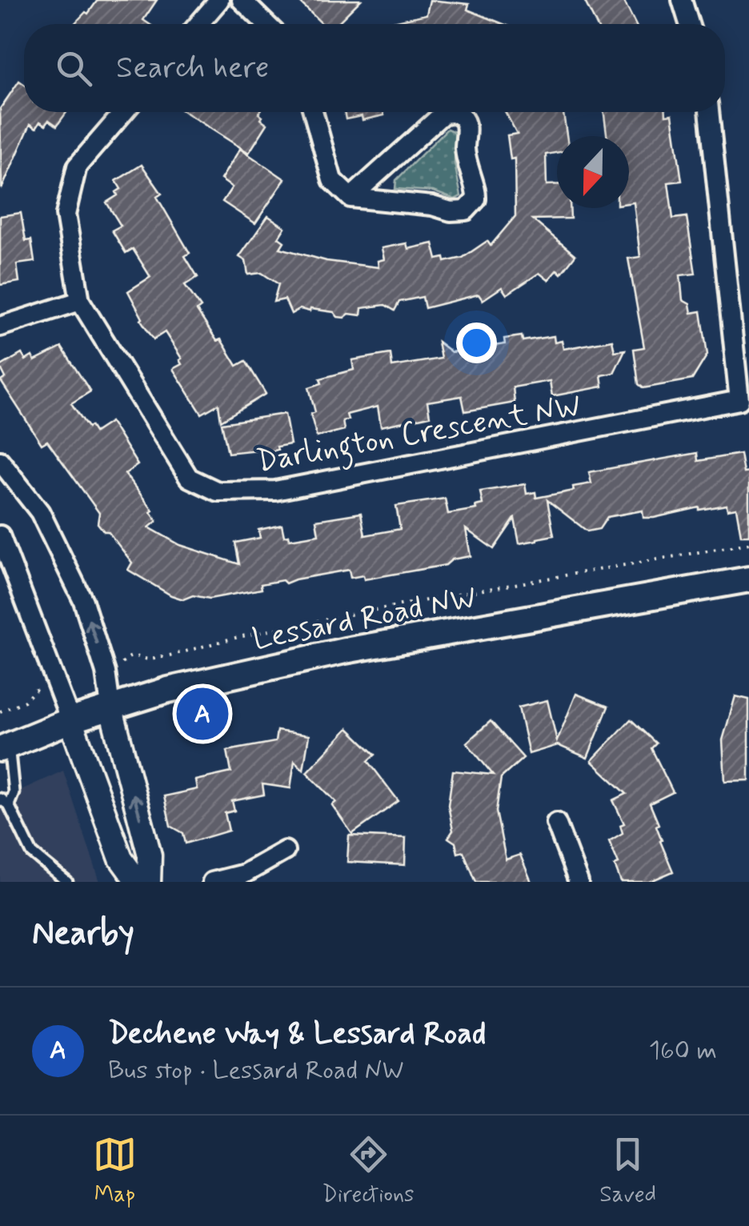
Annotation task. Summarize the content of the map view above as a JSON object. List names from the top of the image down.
{
  "streets": {
    "main road": ["Lessard Road NW"],
    "street": ["Darlington Crescent NW"]
  },
  "north": "bottom",
  "page": {
    "search": "Search here",
    "pins": "A",
    "heading": "Nearby",
    "list": [
      {
        "mark": "A",
        "name": "Dechene Way & Lessard Road",
        "note": "Bus stop · Lessard Road NW",
        "value": "160 m"
      }
    ],
    "nav": ["Map", "Directions", "Saved"]
  }
}
